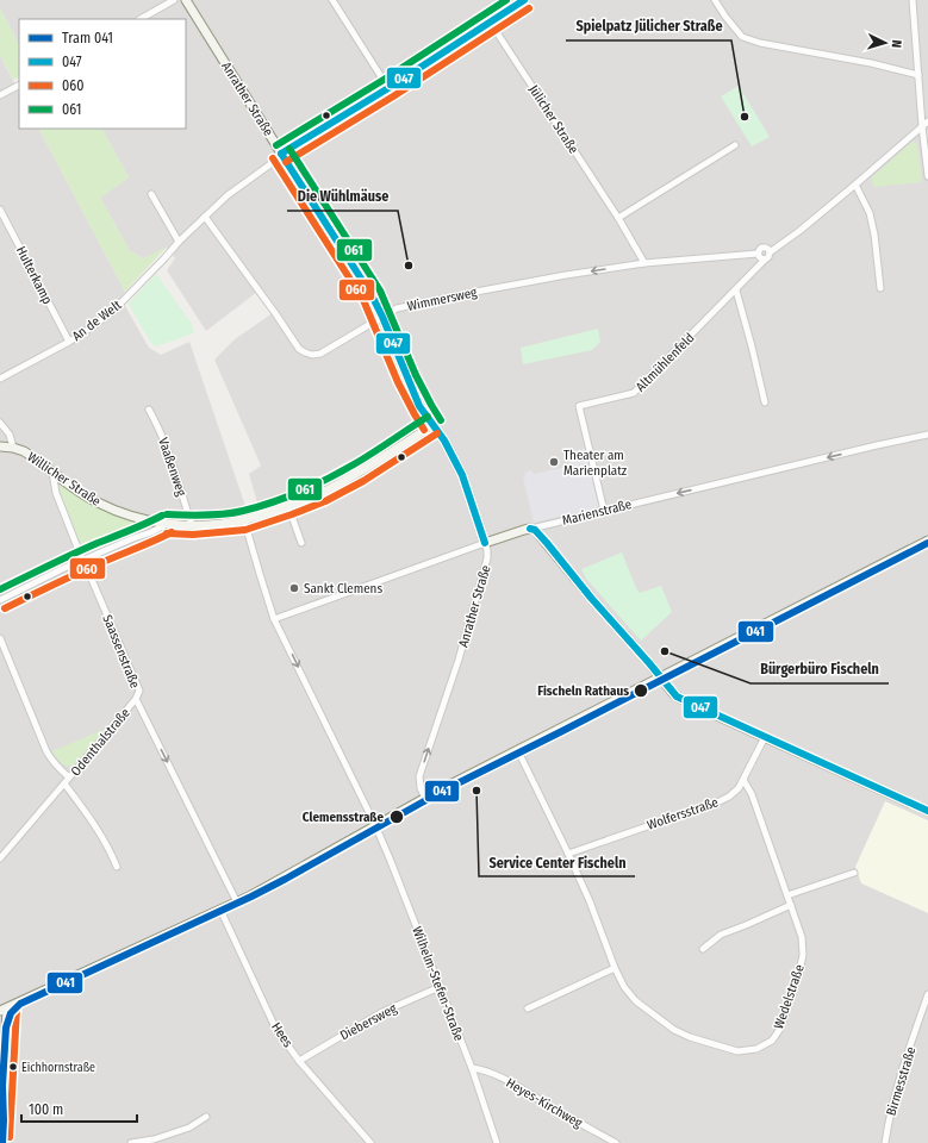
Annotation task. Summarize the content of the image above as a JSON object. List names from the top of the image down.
{
  "streets": {
    "main road": ["Anrather Straße", "Willicher Straße", "Marienstraße"],
    "street": [
      "Jülicher Straße",
      "Hulterkamp",
      "Wimmersweg",
      "An de Welt",
      "Altmühlenfeld",
      "Vaaßenweg",
      "Saassenstraße",
      "Odenthalstraße",
      "Wolfersstraße",
      "Wilhelm-Stefen-Straße",
      "Wedelstraße",
      "Diebersweg",
      "Hees",
      "Birmesstraße",
      "Heyes-Kirchweg"
    ]
  },
  "crossings": [
    ["Anrather Straße", "Wimmersweg"],
    ["Anrather Straße", "An de Welt"],
    ["Anrather Straße", "Willicher Straße"],
    ["Anrather Straße", "Marienstraße"],
    ["Jülicher Straße", "Wimmersweg"],
    ["Jülicher Straße", "An de Welt"],
    ["Hulterkamp", "An de Welt"],
    ["Wimmersweg", "An de Welt"],
    ["Wimmersweg", "Altmühlenfeld"],
    ["Altmühlenfeld", "Marienstraße"],
    ["Vaaßenweg", "Willicher Straße"],
    ["Willicher Straße", "Saassenstraße"],
    ["Saassenstraße", "Odenthalstraße"],
    ["Wolfersstraße", "Wedelstraße"],
    ["Wilhelm-Stefen-Straße", "Diebersweg"],
    ["Wilhelm-Stefen-Straße", "Heyes-Kirchweg"],
    ["Diebersweg", "Hees"]
  ],
  "one_way": ["Wimmersweg", "Marienstraße", "Saassenstraße"],
  "places": [
    "Spielpatz Jülicher Straße",
    "Die Wühlmäuse",
    "Theater am Marienplatz",
    "Sankt Clemens",
    "Bürgerbüro Fischeln",
    "Fischeln Rathaus",
    "Service Center Fischeln",
    "Clemensstraße",
    "Eichhornstraße"
  ],
  "lines": [
    "transit line 047",
    "transit line 061",
    "transit line 060",
    "tram line 041"
  ],
  "legend": [
    "Tram 041",
    "047",
    "060",
    "061"
  ],
  "scale_bar": "100 m",
  "north": "right"
}
